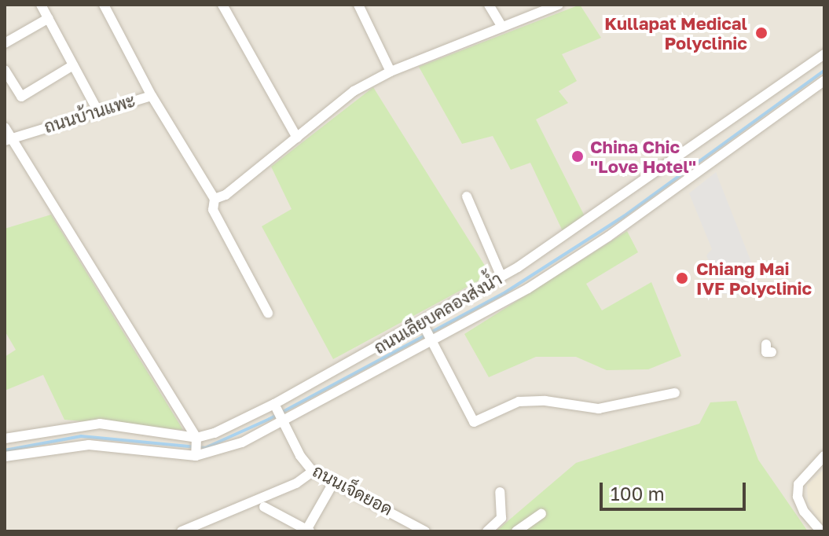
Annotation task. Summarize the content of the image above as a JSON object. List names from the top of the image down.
{
  "streets": {
    "street": ["ถนนบ้านแพะ", "ถนนเลียบคลองส่งน้ำ", "ถนนเจ็ดยอด"]
  },
  "crossings": [
    ["ถนนเลียบคลองส่งน้ำ", "ถนนเจ็ดยอด"]
  ],
  "places": ["Kullapat Medical Polyclinic", "China Chic \"Love Hotel\"", "Chiang Mai IVF Polyclinic"],
  "scale_bar": "100 m"
}
